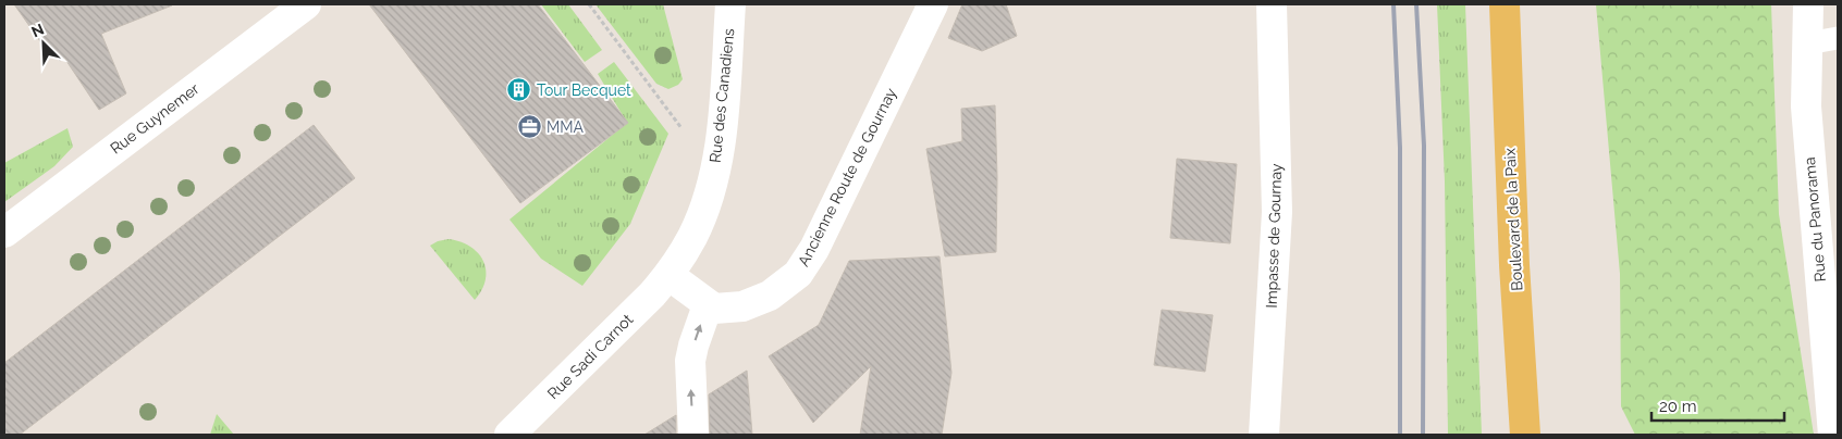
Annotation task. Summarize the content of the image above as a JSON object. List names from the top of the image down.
{
  "streets": {
    "main road": ["Boulevard de la Paix"],
    "street": [
      "Rue des Canadiens",
      "Rue Guynemer",
      "Ancienne Route de Gournay",
      "Rue du Panorama",
      "Impasse de Gournay",
      "Rue Sadi Carnot"
    ]
  },
  "crossings": [
    ["Rue des Canadiens", "Rue Sadi Carnot"]
  ],
  "places": {
    "building": ["Tour Becquet"],
    "office": ["MMA"]
  },
  "scale_bar": "20 m",
  "north": "top left"
}
